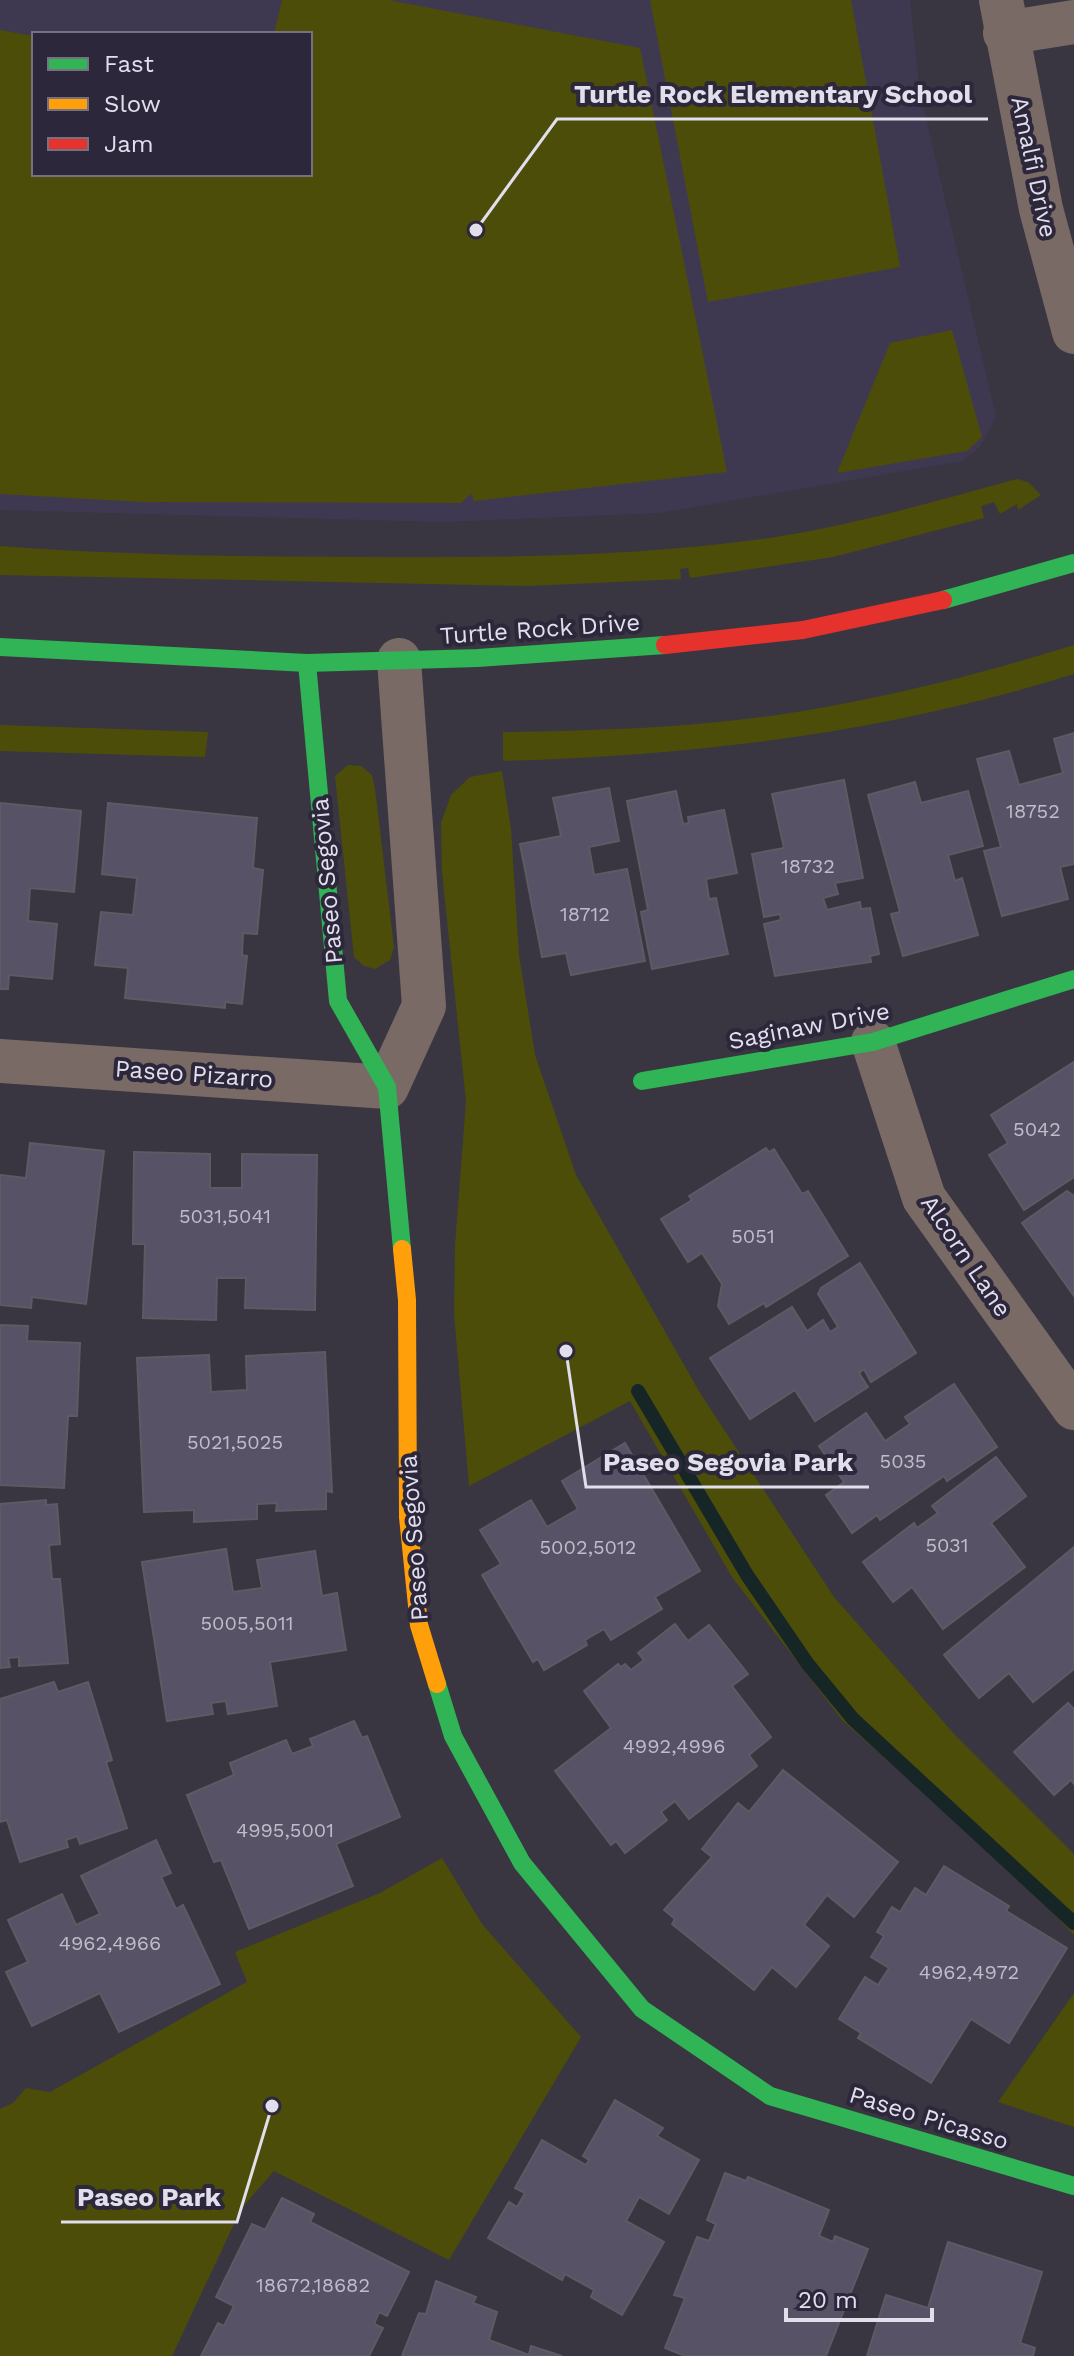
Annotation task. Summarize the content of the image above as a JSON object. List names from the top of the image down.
{
  "streets": {
    "street": [
      "Amalfi Drive",
      "Turtle Rock Drive",
      "Paseo Segovia",
      "Saginaw Drive",
      "Paseo Pizarro",
      "Alcorn Lane",
      "Paseo Picasso"
    ]
  },
  "crossings": [
    ["Turtle Rock Drive", "Paseo Segovia"],
    ["Paseo Segovia", "Paseo Pizarro"],
    ["Paseo Segovia", "Paseo Picasso"],
    ["Saginaw Drive", "Alcorn Lane"]
  ],
  "places": ["Turtle Rock Elementary School", "Paseo Segovia Park", "Paseo Park"],
  "house_numbers": [
    "18752",
    "18732",
    "18712",
    "5042",
    "5031,5041",
    "5051",
    "5021,5025",
    "5035",
    "5031",
    "5002,5012",
    "5005,5011",
    "4992,4996",
    "4995,5001",
    "4962,4966",
    "4962,4972",
    "18672,18682"
  ],
  "legend": ["Fast", "Slow", "Jam"],
  "scale_bar": "20 m"
}
